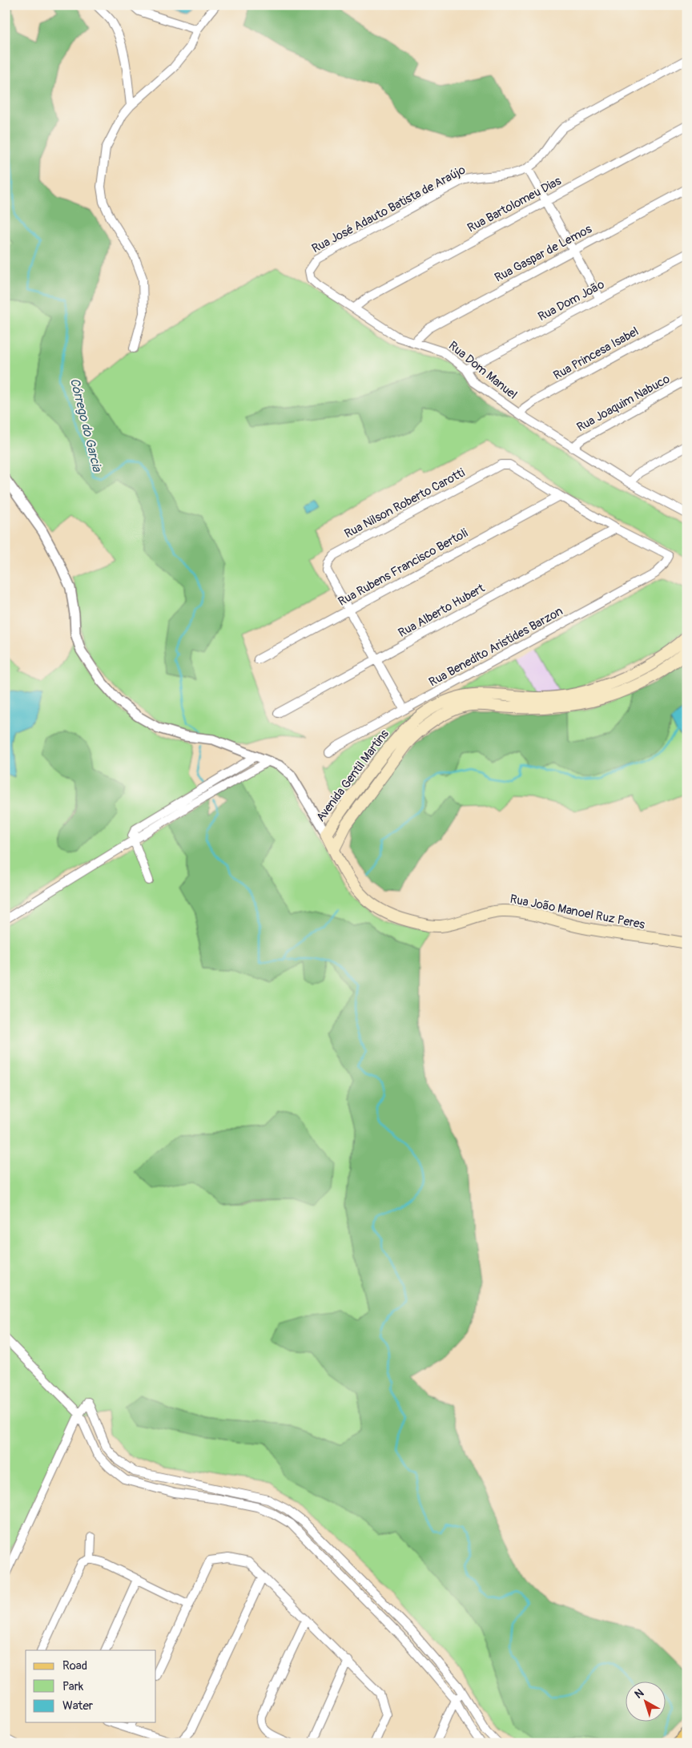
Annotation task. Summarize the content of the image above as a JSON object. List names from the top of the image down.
{
  "streets": {
    "main road": ["Avenida Gentil Martins", "Rua João Manoel Ruz Peres"],
    "street": [
      "Rua Bartolomeu Dias",
      "Rua José Adauto Batista de Araújo",
      "Rua Gaspar de Lemos",
      "Rua Dom João",
      "Rua Princesa Isabel",
      "Rua Dom Manuel",
      "Rua Joaquim Nabuco",
      "Rua Nilson Roberto Carotti",
      "Rua Rubens Francisco Bertoli",
      "Rua Alberto Hubert",
      "Rua Benedito Aristides Barzon"
    ]
  },
  "crossings": [
    ["Rua Bartolomeu Dias", "Rua Dom Manuel"],
    ["Rua José Adauto Batista de Araújo", "Rua Dom Manuel"],
    ["Rua Gaspar de Lemos", "Rua Dom Manuel"],
    ["Rua Dom João", "Rua Dom Manuel"],
    ["Rua Princesa Isabel", "Rua Dom Manuel"],
    ["Rua Dom Manuel", "Rua Joaquim Nabuco"],
    ["Rua Nilson Roberto Carotti", "Rua Rubens Francisco Bertoli"],
    ["Rua Alberto Hubert", "Rua Benedito Aristides Barzon"],
    ["Avenida Gentil Martins", "Rua João Manoel Ruz Peres"]
  ],
  "water": ["Córrego do Garcia"],
  "legend": ["Road", "Park", "Water"],
  "north": "top left"
}
